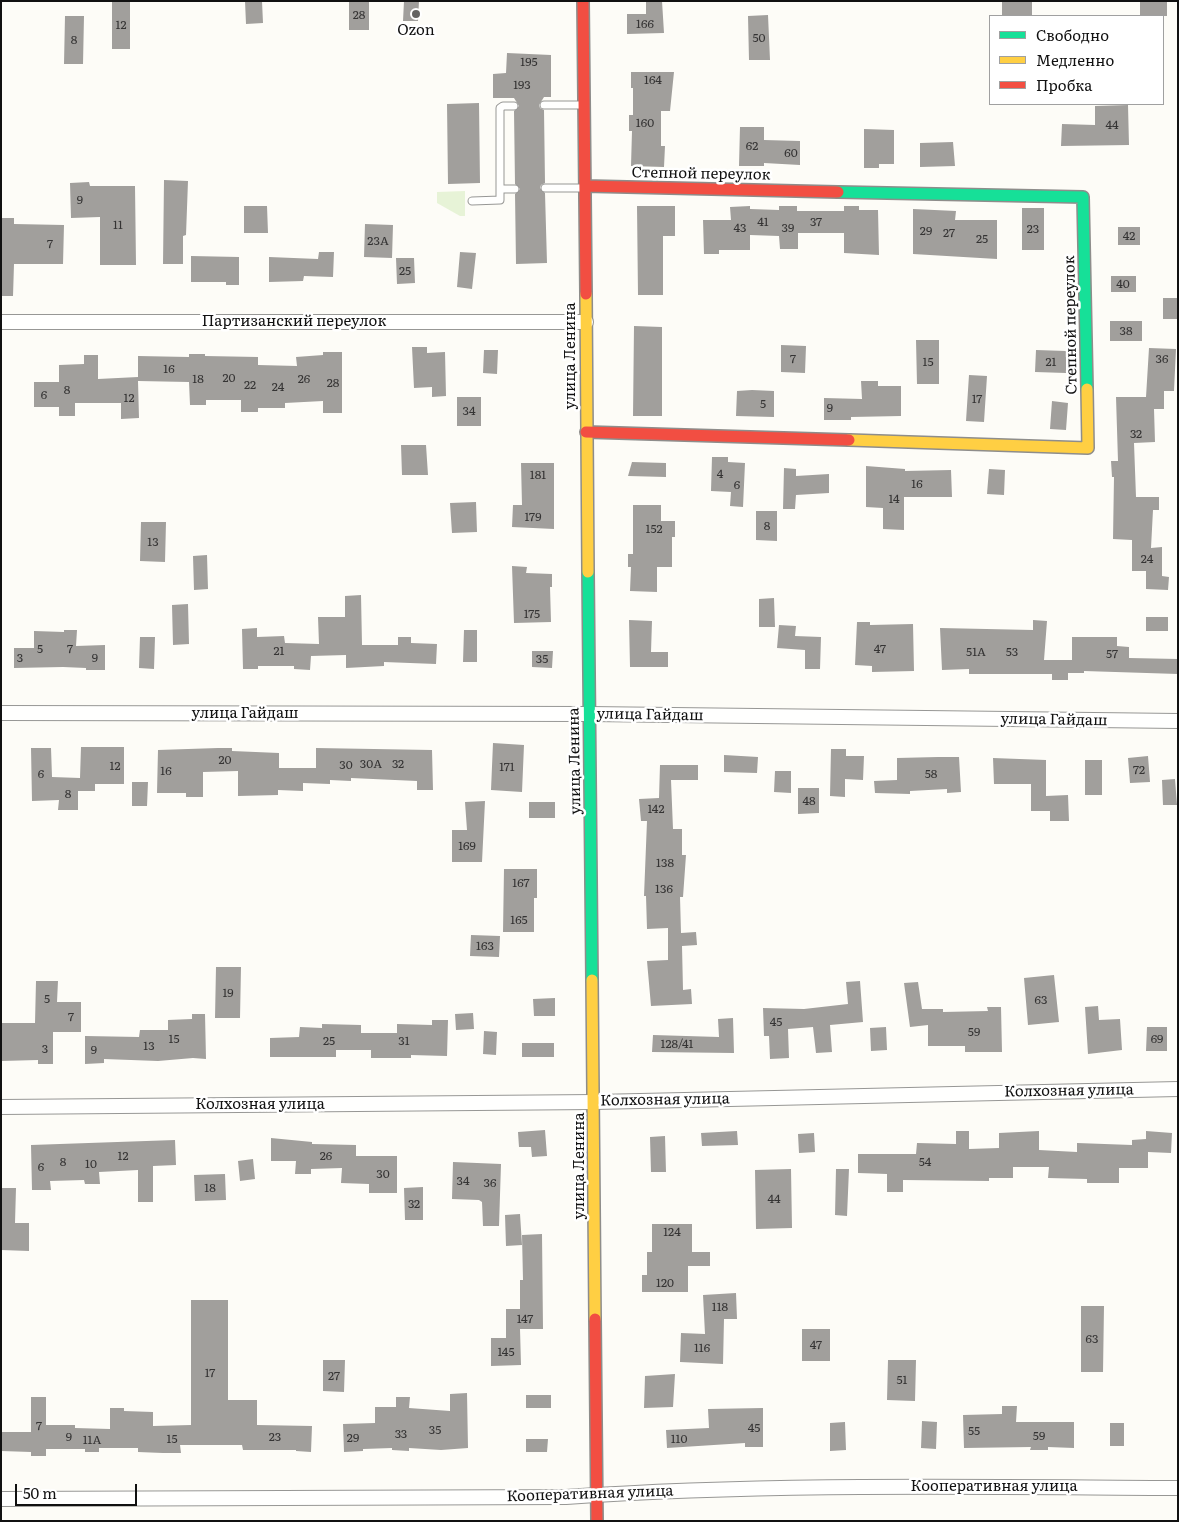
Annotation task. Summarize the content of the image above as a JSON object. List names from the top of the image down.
{
  "streets": {
    "street": [
      "Степной переулок",
      "Партизанский переулок",
      "улица Ленина",
      "улица Гайдаш",
      "Колхозная улица",
      "Кооперативная улица"
    ]
  },
  "crossings": [
    ["Степной переулок", "улица Ленина"],
    ["Партизанский переулок", "улица Ленина"],
    ["улица Ленина", "улица Гайдаш"],
    ["улица Ленина", "Колхозная улица"],
    ["улица Ленина", "Кооперативная улица"]
  ],
  "places": ["Ozon"],
  "house_numbers": [
    "28",
    "166",
    "12",
    "50",
    "8",
    "195",
    "164",
    "193",
    "160",
    "44",
    "62",
    "60",
    "9",
    "41",
    "37",
    "11",
    "43",
    "39",
    "23",
    "29",
    "27",
    "42",
    "25",
    "23А",
    "7",
    "25",
    "40",
    "38",
    "7",
    "36",
    "15",
    "21",
    "16",
    "20",
    "18",
    "26",
    "28",
    "22",
    "24",
    "8",
    "6",
    "12",
    "17",
    "5",
    "9",
    "34",
    "32",
    "4",
    "181",
    "16",
    "6",
    "14",
    "179",
    "8",
    "152",
    "13",
    "24",
    "175",
    "5",
    "7",
    "47",
    "21",
    "51А",
    "53",
    "57",
    "3",
    "9",
    "35",
    "20",
    "30А",
    "32",
    "30",
    "12",
    "171",
    "72",
    "16",
    "6",
    "58",
    "8",
    "48",
    "142",
    "169",
    "138",
    "167",
    "136",
    "165",
    "163",
    "19",
    "5",
    "63",
    "7",
    "45",
    "59",
    "15",
    "69",
    "25",
    "31",
    "128/41",
    "13",
    "3",
    "9",
    "12",
    "26",
    "8",
    "54",
    "10",
    "6",
    "30",
    "34",
    "36",
    "18",
    "44",
    "32",
    "124",
    "120",
    "118",
    "147",
    "63",
    "47",
    "116",
    "145",
    "17",
    "27",
    "51",
    "7",
    "45",
    "35",
    "55",
    "33",
    "59",
    "9",
    "23",
    "29",
    "15",
    "110",
    "11А"
  ],
  "legend": ["Свободно", "Медленно", "Пробка"],
  "scale_bar": "50 m"
}
